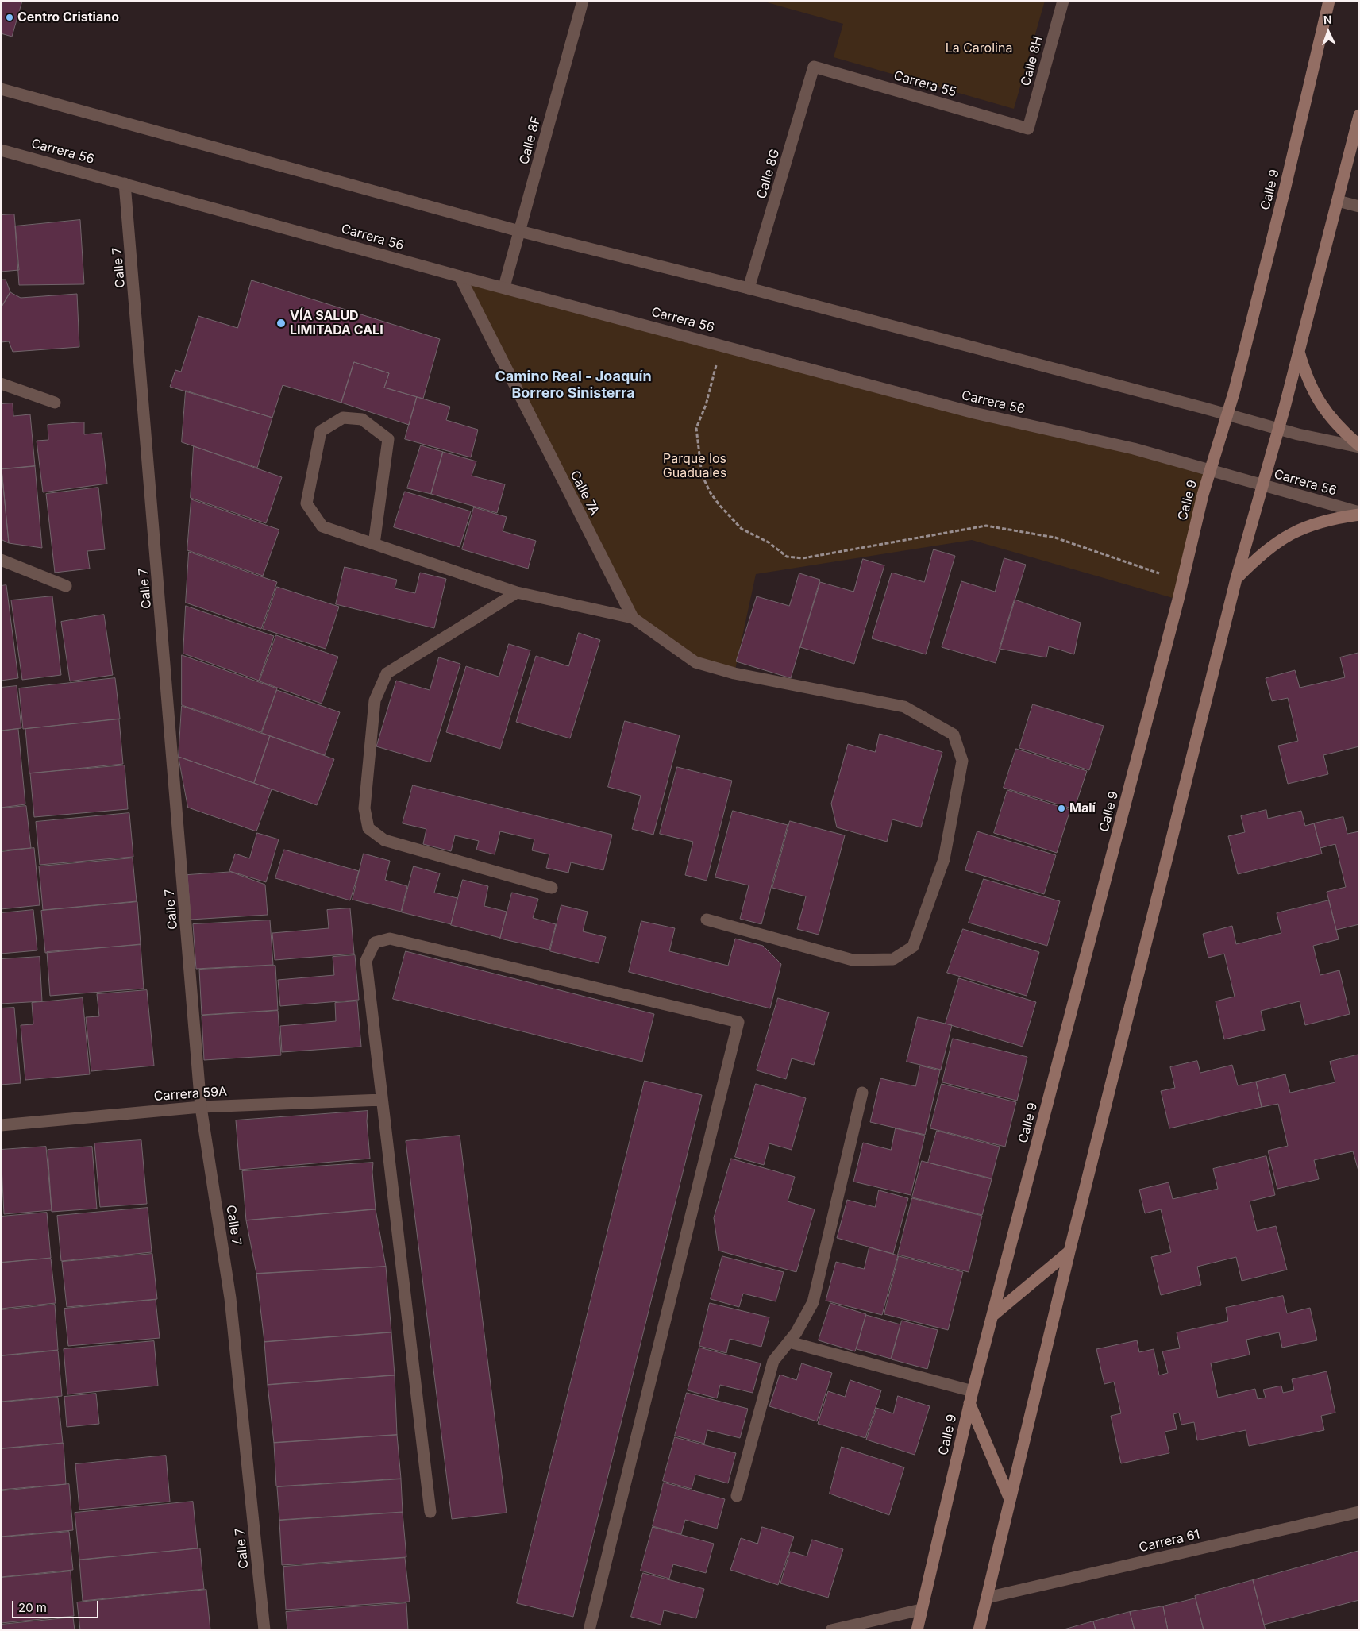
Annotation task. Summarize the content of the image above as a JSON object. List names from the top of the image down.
{
  "streets": {
    "main road": ["Calle 9"],
    "street": [
      "Calle 8H",
      "Carrera 55",
      "Calle 8F",
      "Carrera 56",
      "Calle 8G",
      "Calle 7",
      "Calle 7A",
      "Carrera 59A",
      "Carrera 61"
    ]
  },
  "crossings": [
    ["Calle 8H", "Carrera 55"],
    ["Carrera 55", "Calle 8G"],
    ["Calle 8F", "Carrera 56"],
    ["Carrera 56", "Calle 9"],
    ["Carrera 56", "Calle 7"],
    ["Carrera 56", "Calle 7A"],
    ["Calle 7", "Carrera 59A"]
  ],
  "districts": ["Camino Real - Joaquín Borrero Sinisterra"],
  "parks": ["La Carolina", "Parque los Guaduales"],
  "places": ["Centro Cristiano", "VÍA SALUD LIMITADA CALI", "Malí"],
  "scale_bar": "20 m",
  "north": "top"
}
